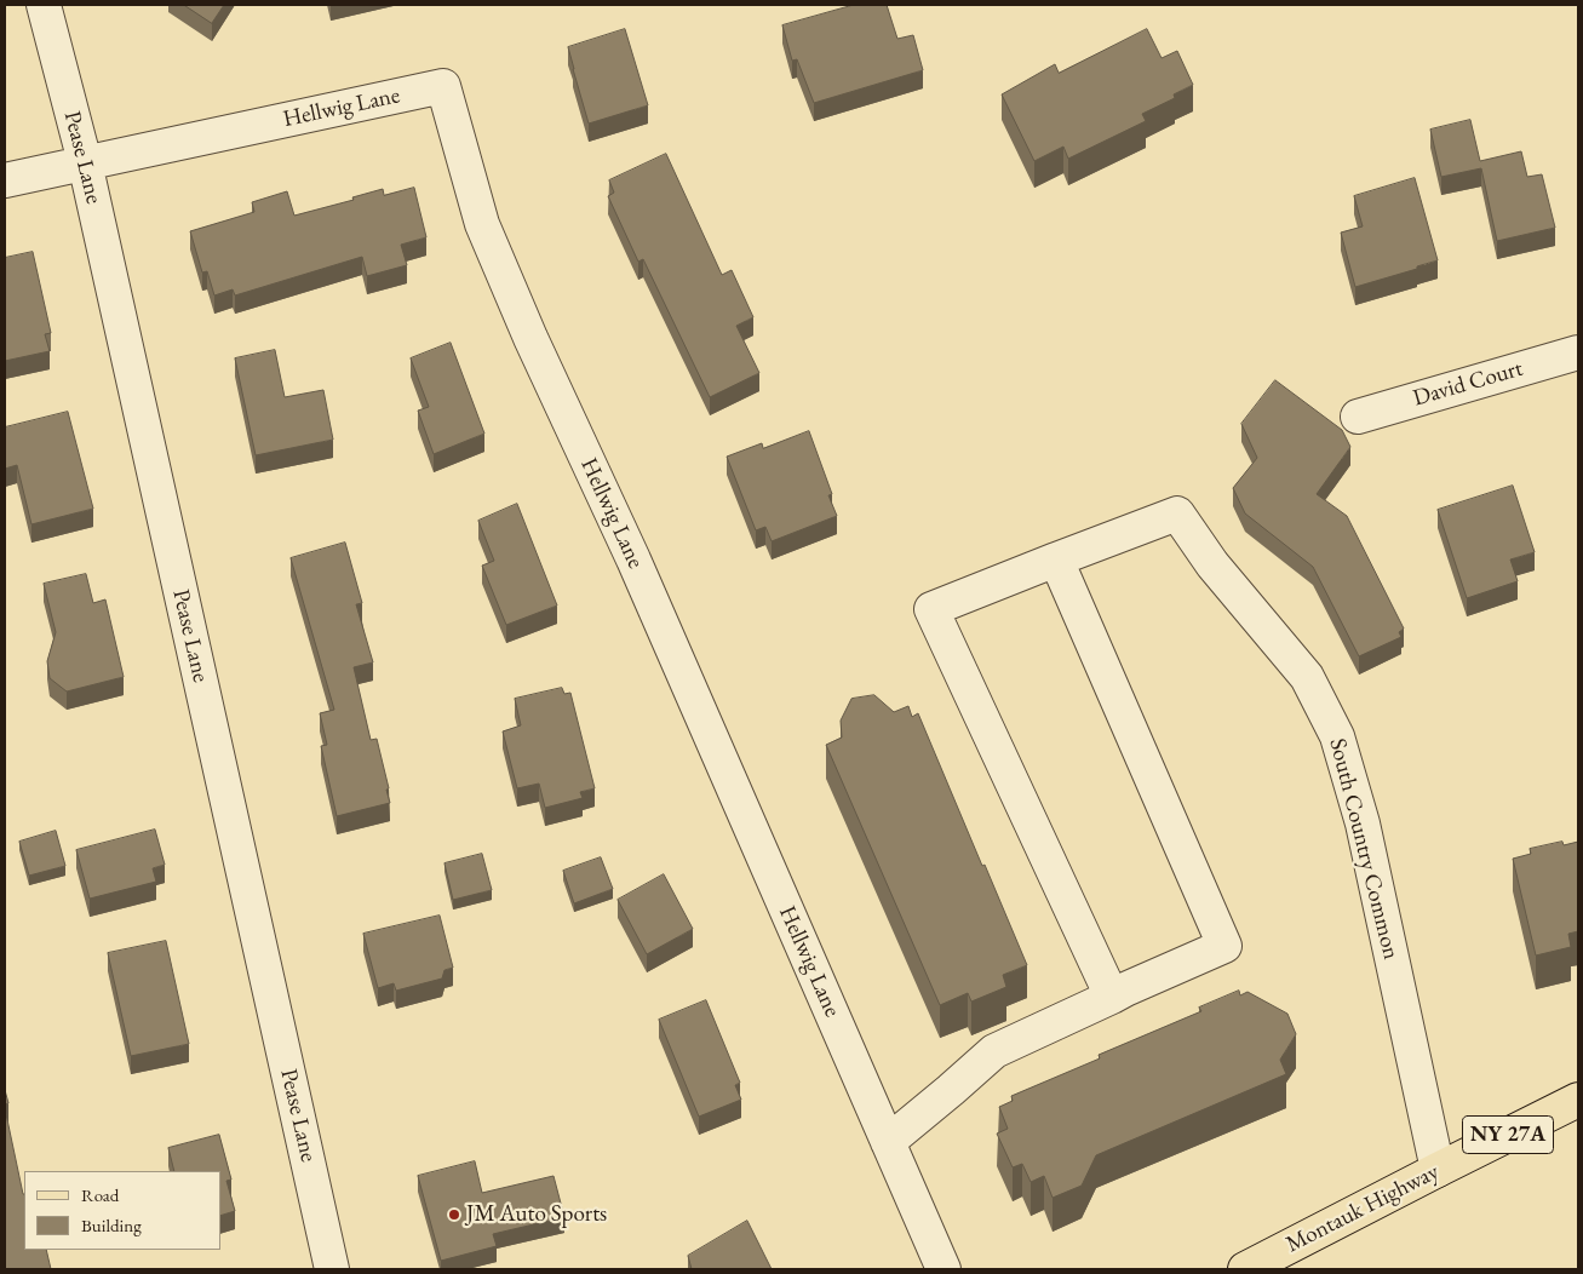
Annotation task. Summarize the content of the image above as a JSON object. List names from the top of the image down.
{
  "streets": {
    "main road": ["NY 27A", "Montauk Highway"],
    "street": [
      "Hellwig Lane",
      "Pease Lane",
      "David Court",
      "South Country Common"
    ]
  },
  "crossings": [
    ["Hellwig Lane", "Pease Lane"],
    ["South Country Common", "Montauk Highway"]
  ],
  "places": ["JM Auto Sports"],
  "legend": ["Road", "Building"]
}
